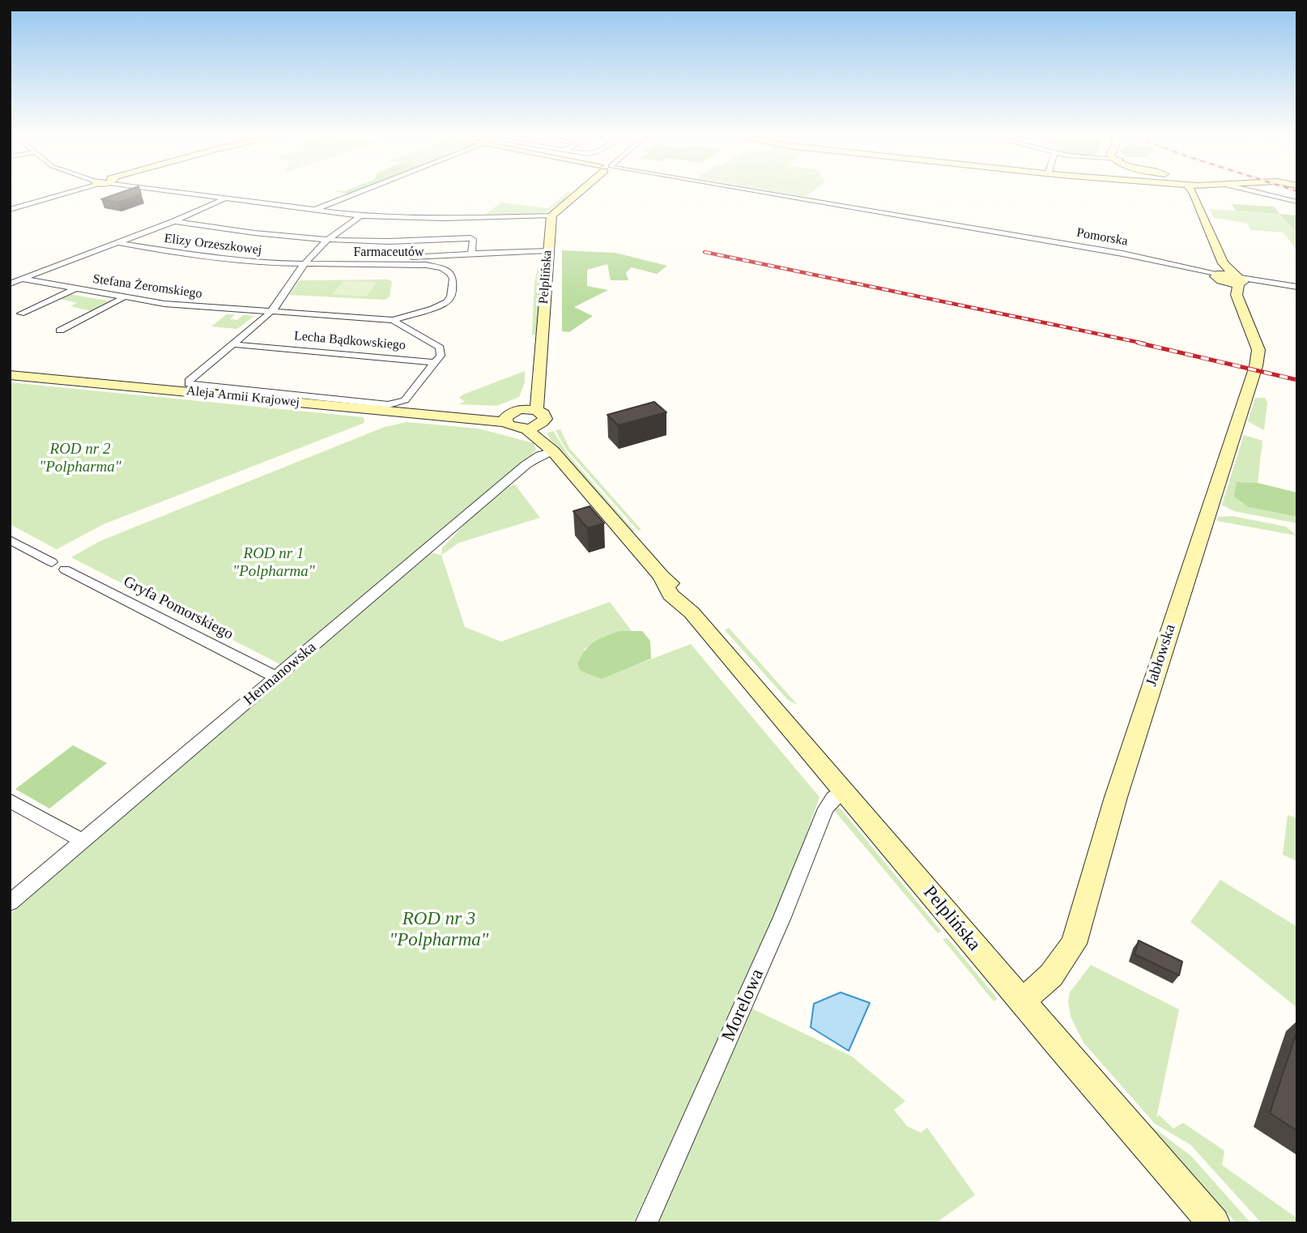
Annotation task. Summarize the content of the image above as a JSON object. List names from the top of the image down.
{
  "streets": {
    "main road": ["Pelplińska", "Aleja Armii Krajowej", "Jabłowska"],
    "street": [
      "Pomorska",
      "Elizy Orzeszkowej",
      "Farmaceutów",
      "Stefana Żeromskiego",
      "Lecha Bądkowskiego",
      "Gryfa Pomorskiego",
      "Hermanowska",
      "Morelowa"
    ]
  },
  "crossings": [
    ["Pomorska", "Jabłowska"],
    ["Elizy Orzeszkowej", "Farmaceutów"],
    ["Farmaceutów", "Stefana Żeromskiego"],
    ["Farmaceutów", "Lecha Bądkowskiego"],
    ["Farmaceutów", "Aleja Armii Krajowej"],
    ["Pelplińska", "Jabłowska"],
    ["Pelplińska", "Hermanowska"],
    ["Pelplińska", "Morelowa"],
    ["Lecha Bądkowskiego", "Aleja Armii Krajowej"],
    ["Gryfa Pomorskiego", "Hermanowska"]
  ],
  "parks": ["ROD nr 2 \"Polpharma\"", "ROD nr 1 \"Polpharma\"", "ROD nr 3 \"Polpharma\""]
}
